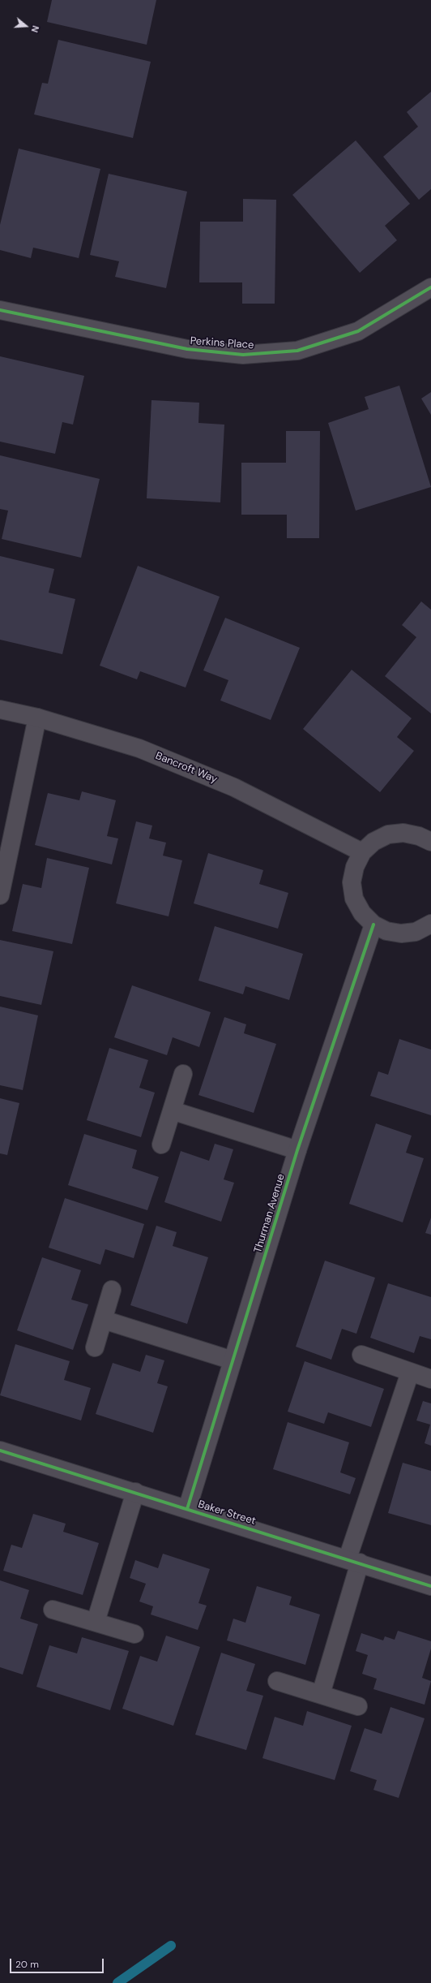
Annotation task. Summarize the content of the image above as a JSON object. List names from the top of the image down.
{
  "streets": {
    "street": [
      "Perkins Place",
      "Bancroft Way",
      "Thurman Avenue",
      "Baker Street"
    ]
  },
  "crossings": [
    ["Thurman Avenue", "Baker Street"]
  ],
  "scale_bar": "20 m",
  "north": "right"
}
